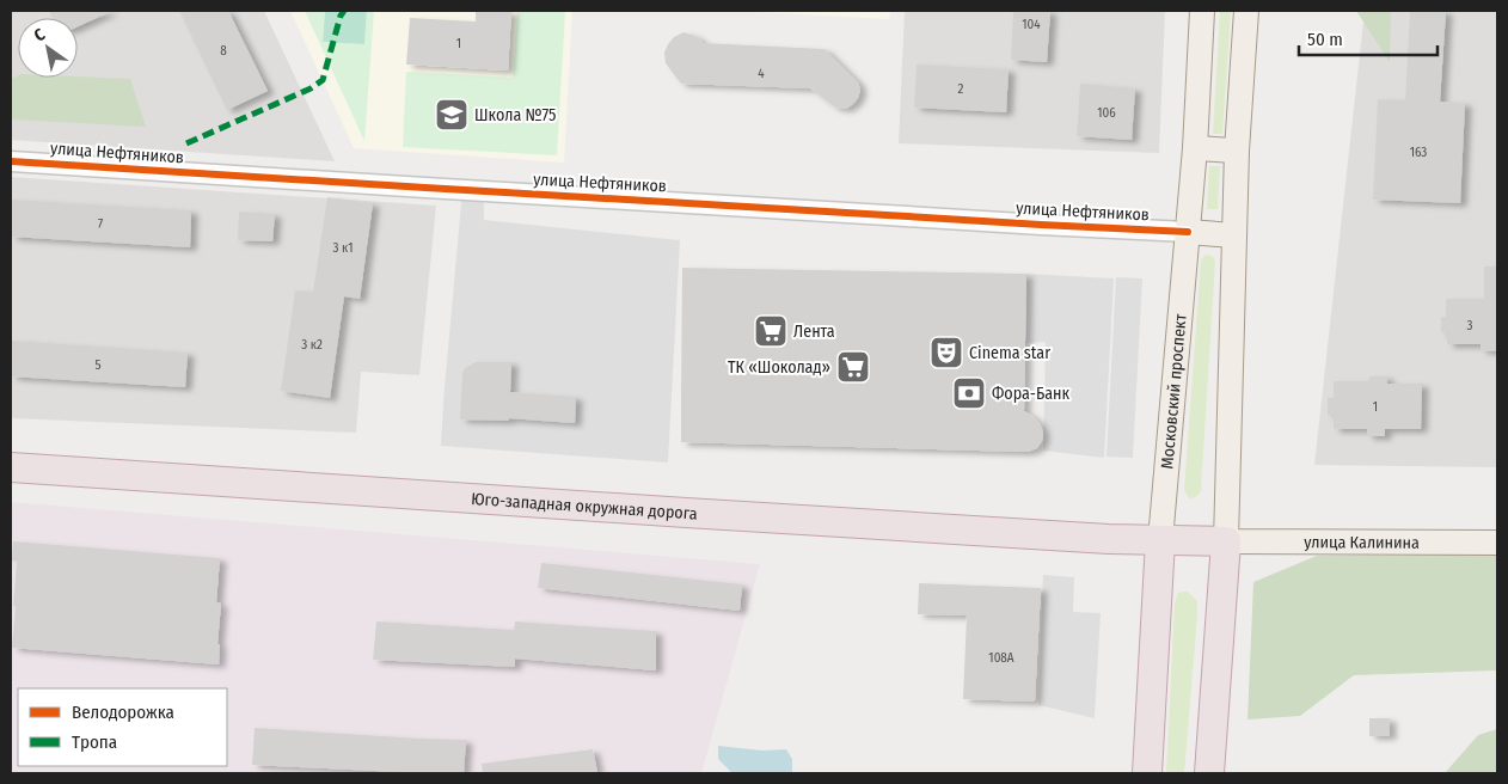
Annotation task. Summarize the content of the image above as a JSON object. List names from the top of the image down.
{
  "streets": {
    "highway": ["Московский проспект", "Юго-западная окружная дорога"],
    "main road": ["улица Нефтяников", "улица Калинина"]
  },
  "crossings": [
    ["улица Нефтяников", "Московский проспект"],
    ["Московский проспект", "Юго-западная окружная дорога"],
    ["Юго-западная окружная дорога", "улица Калинина"]
  ],
  "places": {
    "school or university": ["Школа №75"],
    "supermarket": ["Лента", "ТК «Шоколад»"],
    "theatre": ["Cinema star"],
    "bank": ["Фора-Банк"]
  },
  "house_numbers": [
    "104",
    "1",
    "8",
    "4",
    "2",
    "106",
    "163",
    "7",
    "3 к1",
    "3",
    "3 к2",
    "5",
    "1",
    "108А"
  ],
  "legend": ["Велодорожка", "Тропа"],
  "scale_bar": "50 m",
  "north": "top left"
}
